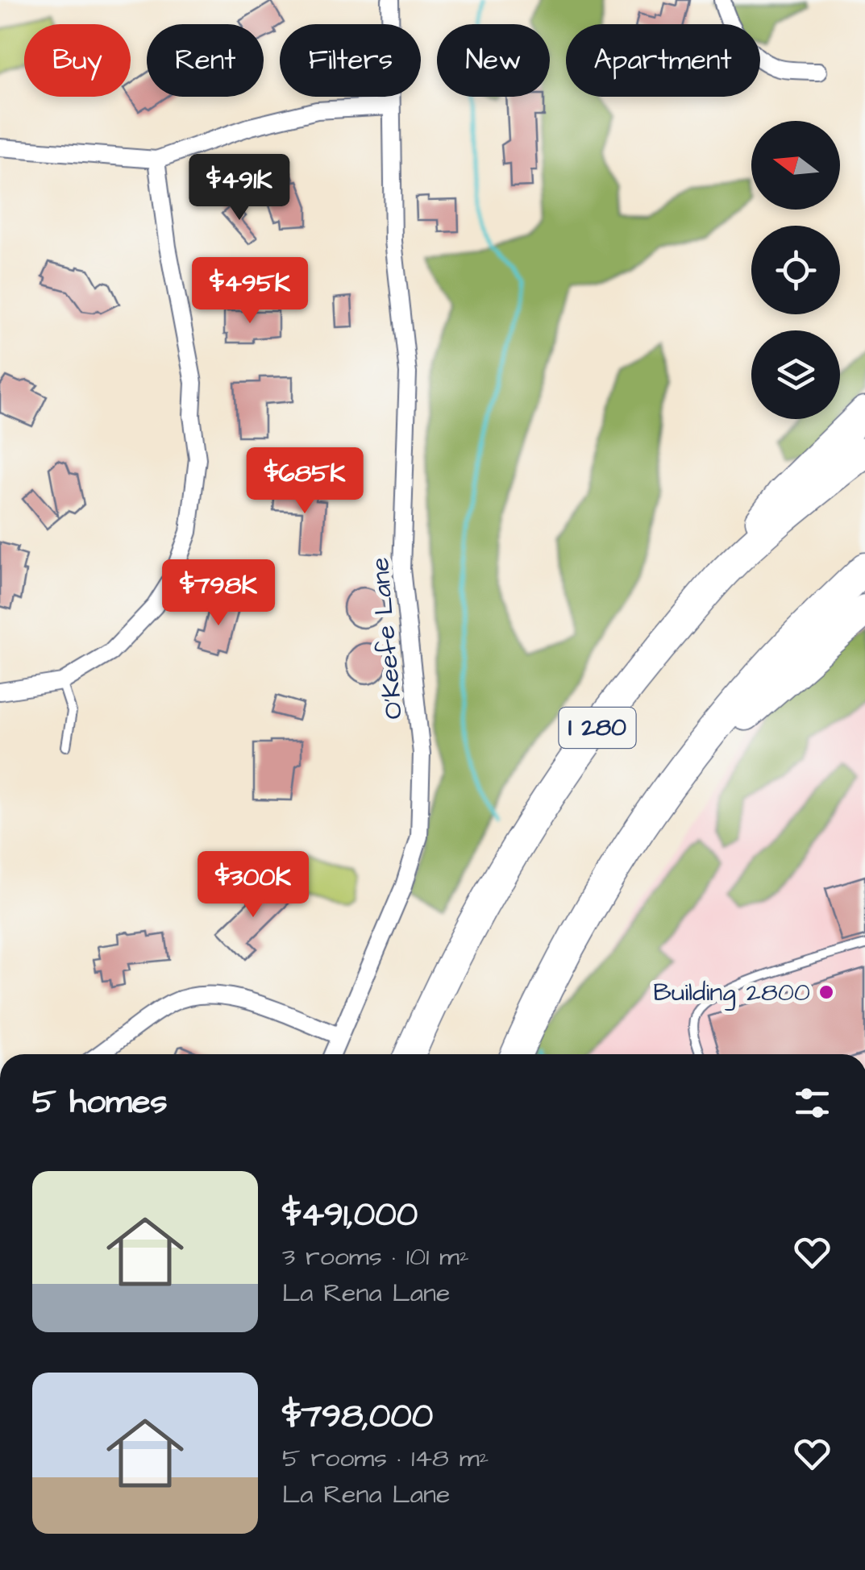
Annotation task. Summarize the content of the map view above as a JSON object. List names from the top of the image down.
{
  "streets": {
    "highway": ["I 280"],
    "street": ["O'Keefe Lane"]
  },
  "places": ["Building 2800"],
  "north": "left",
  "page": {
    "chip": [
      "Buy",
      "Rent",
      "Filters",
      "New",
      "Apartment"
    ],
    "price": [
      "$491K",
      "$495K",
      "$685K",
      "$798K",
      "$300K"
    ],
    "heading": "5 homes",
    "list": [
      {
        "name": "$491,000",
        "note": "3 rooms · 101 m² · La Rena Lane"
      },
      {
        "name": "$798,000",
        "note": "5 rooms · 148 m² · La Rena Lane"
      }
    ]
  }
}
